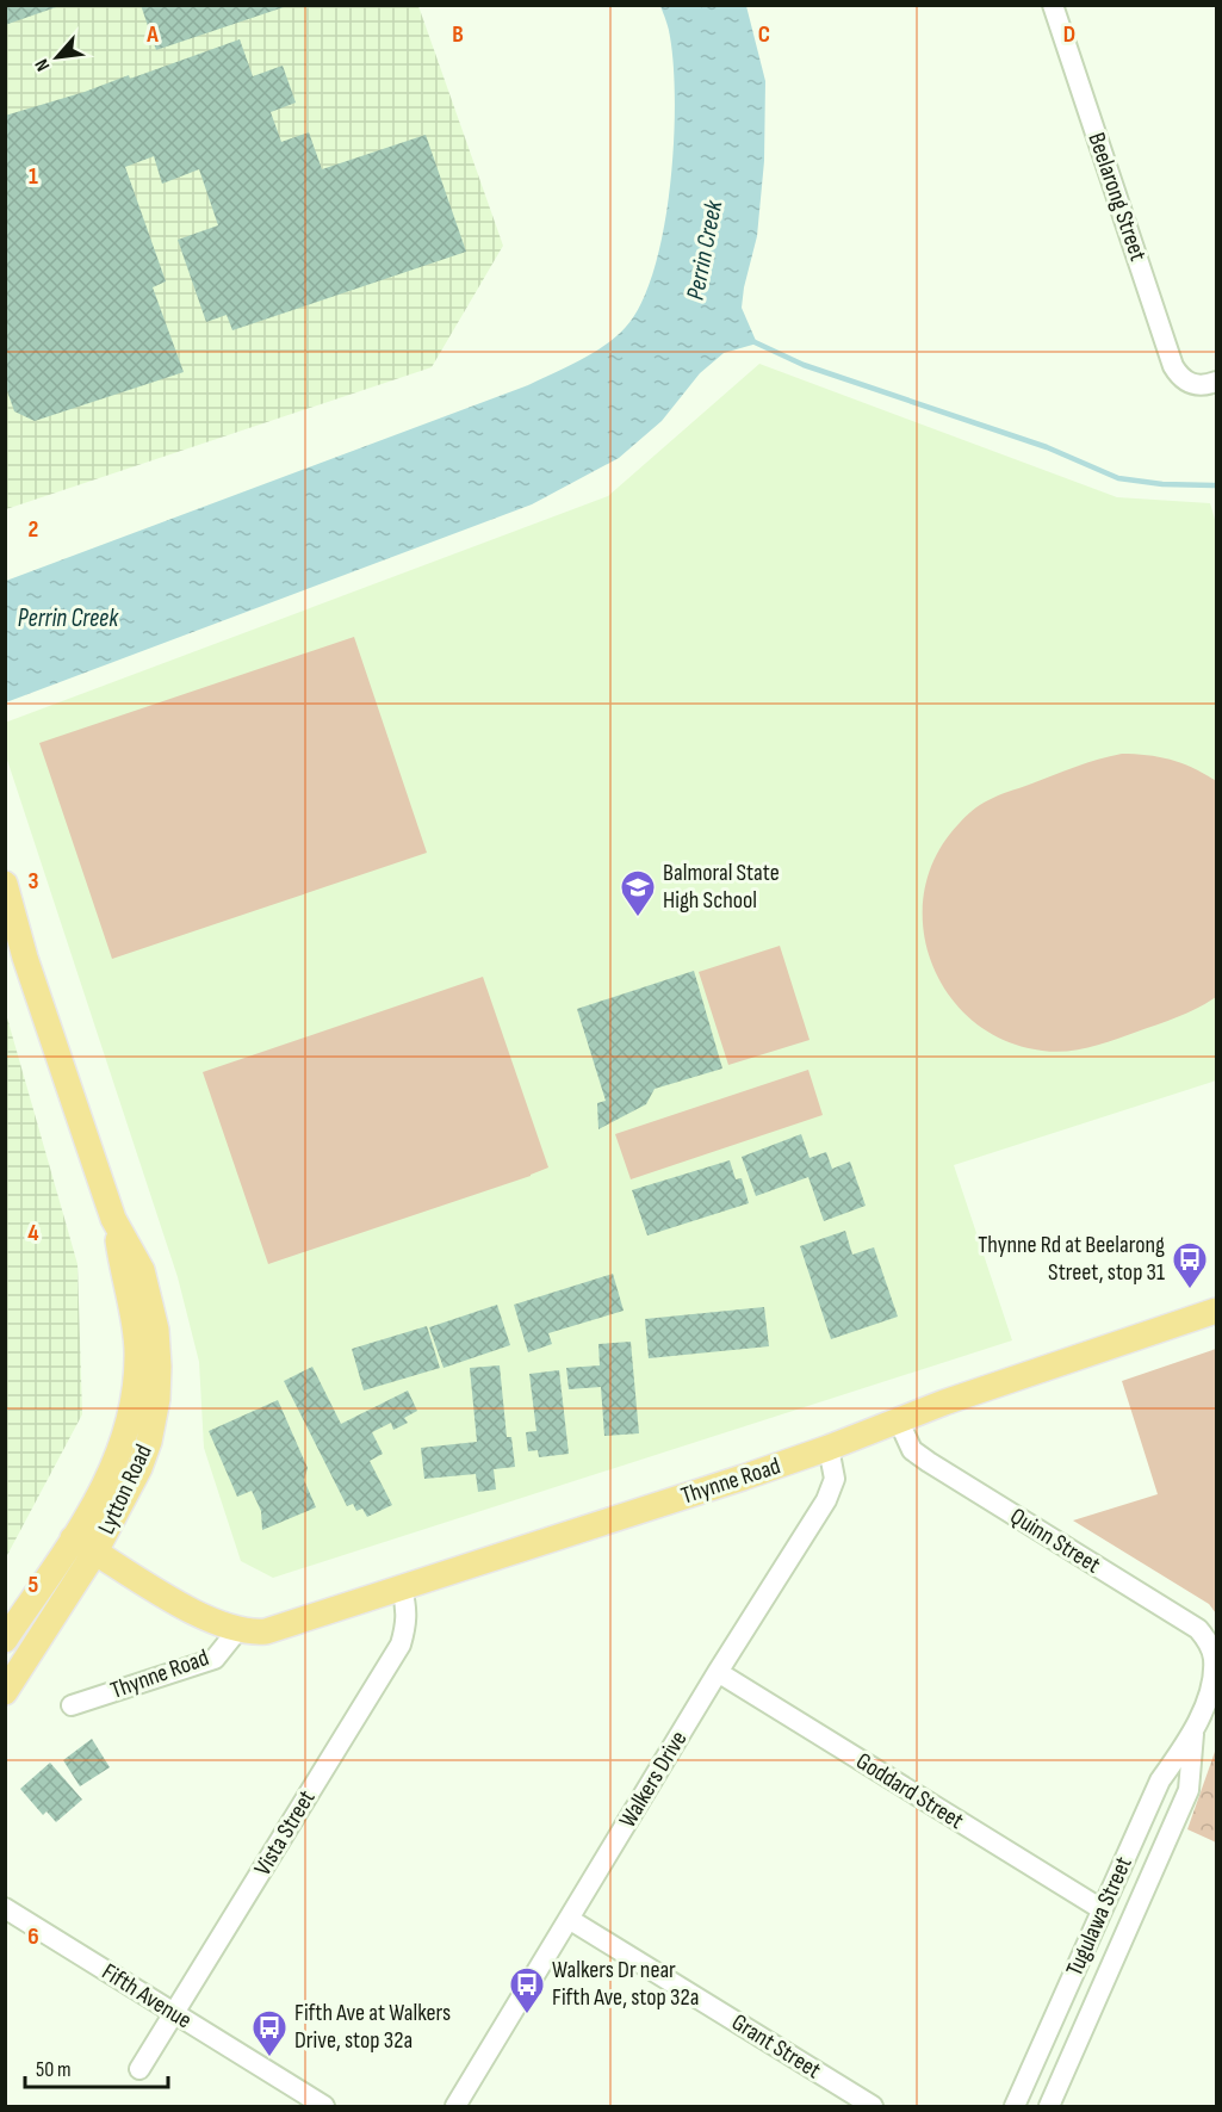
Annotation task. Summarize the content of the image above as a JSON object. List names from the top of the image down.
{
  "streets": {
    "main road": ["Thynne Road", "Lytton Road"],
    "street": [
      "Beelarong Street",
      "Quinn Street",
      "Walkers Drive",
      "Goddard Street",
      "Vista Street",
      "Tugulawa Street",
      "Fifth Avenue",
      "Grant Street"
    ]
  },
  "crossings": [
    ["Thynne Road", "Lytton Road"],
    ["Thynne Road", "Quinn Street"],
    ["Thynne Road", "Walkers Drive"],
    ["Thynne Road", "Vista Street"],
    ["Quinn Street", "Tugulawa Street"],
    ["Walkers Drive", "Goddard Street"],
    ["Walkers Drive", "Grant Street"],
    ["Goddard Street", "Tugulawa Street"],
    ["Vista Street", "Fifth Avenue"]
  ],
  "water": ["Perrin Creek"],
  "places": {
    "school or university": ["Balmoral State High School"],
    "bus stop": ["Thynne Rd at Beelarong Street, stop 31", "Walkers Dr near Fifth Ave, stop 32a", "Fifth Ave at Walkers Drive, stop 32a"]
  },
  "scale_bar": "50 m",
  "north": "bottom left",
  "grid": {
    "columns": [
      "A",
      "B",
      "C",
      "D"
    ],
    "rows": [
      "1",
      "2",
      "3",
      "4",
      "5",
      "6"
    ]
  }
}
